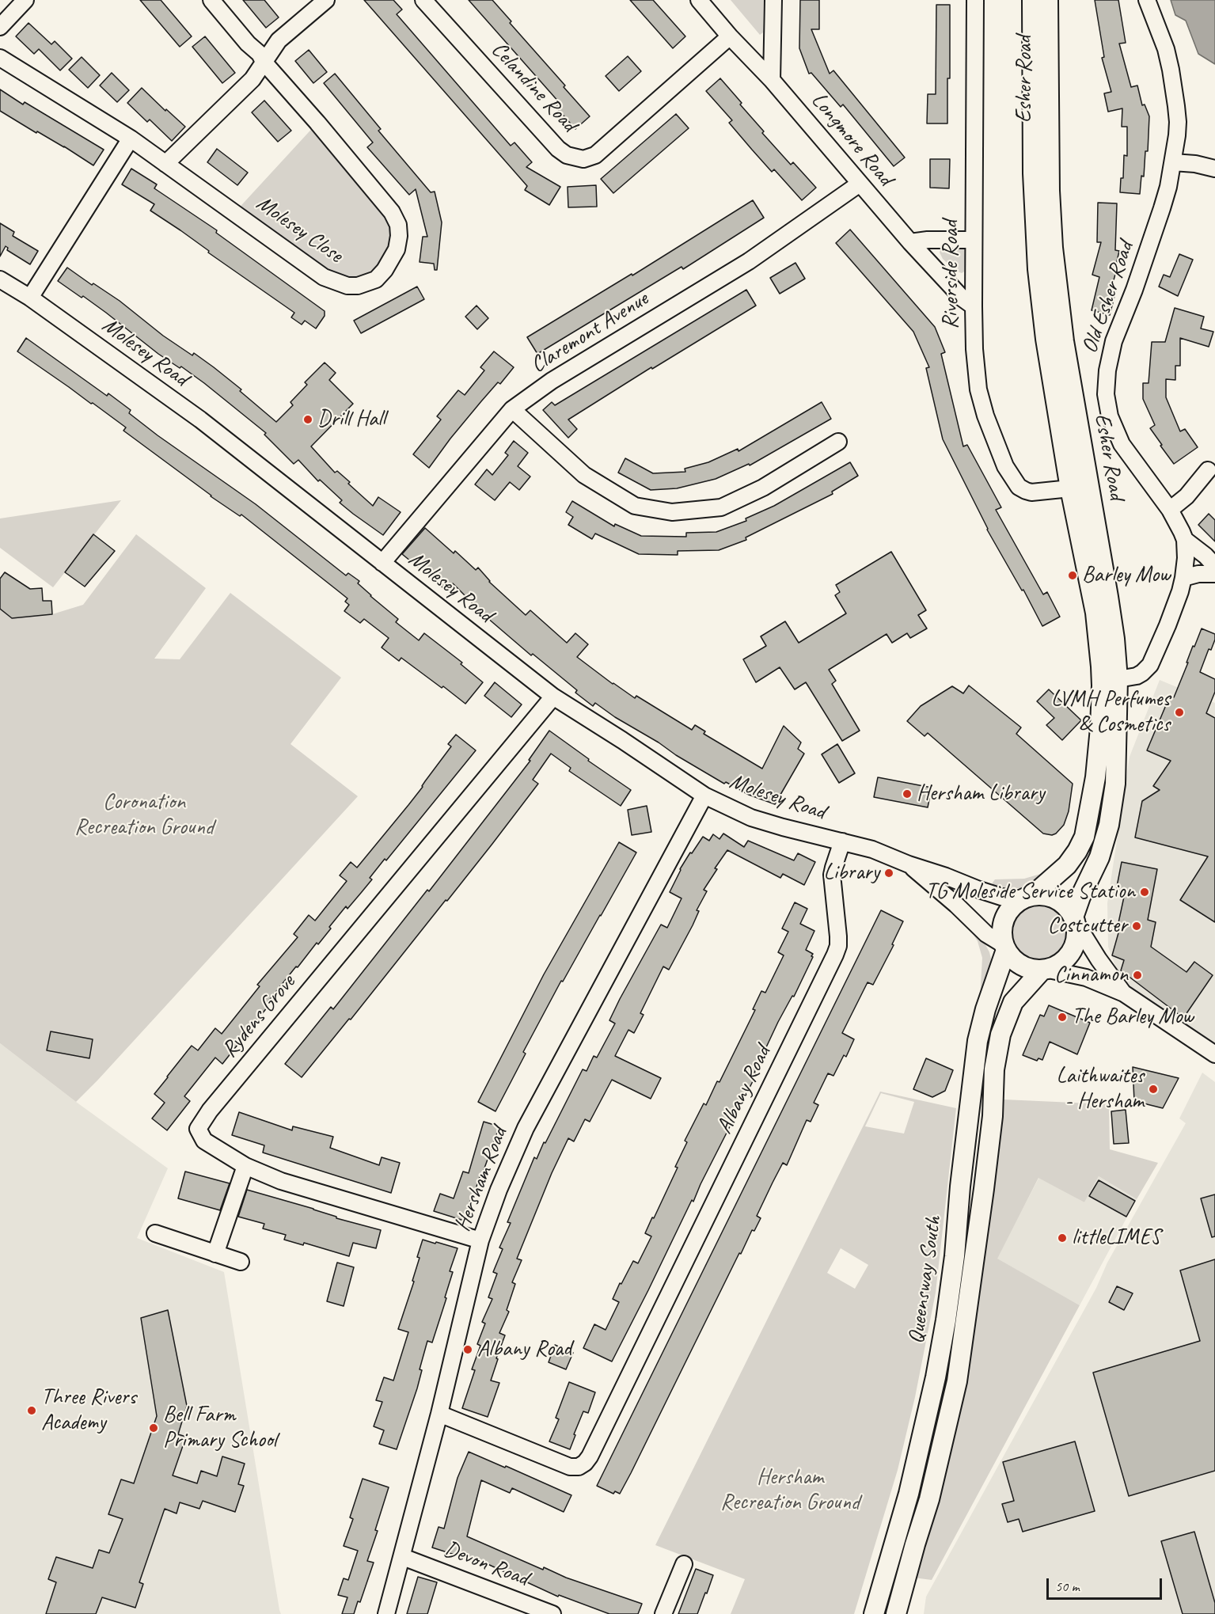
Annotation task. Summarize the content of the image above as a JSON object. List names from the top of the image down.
{
  "streets": {
    "main road": ["Esher Road", "Queensway South"],
    "street": [
      "Celandine Road",
      "Longmore Road",
      "Molesey Close",
      "Riverside Road",
      "Old Esher Road",
      "Claremont Avenue",
      "Molesey Road",
      "Rydens Grove",
      "Albany Road",
      "Hersham Road",
      "Devon Road"
    ]
  },
  "crossings": [
    ["Esher Road", "Riverside Road"],
    ["Esher Road", "Old Esher Road"],
    ["Esher Road", "Molesey Road"],
    ["Esher Road", "Queensway South"],
    ["Celandine Road", "Longmore Road"],
    ["Longmore Road", "Riverside Road"],
    ["Longmore Road", "Claremont Avenue"],
    ["Claremont Avenue", "Molesey Road"],
    ["Molesey Road", "Rydens Grove"],
    ["Molesey Road", "Albany Road"],
    ["Molesey Road", "Hersham Road"],
    ["Molesey Road", "Queensway South"],
    ["Rydens Grove", "Hersham Road"],
    ["Albany Road", "Hersham Road"],
    ["Hersham Road", "Devon Road"]
  ],
  "parks": ["Coronation Recreation Ground", "Hersham Recreation Ground"],
  "places": [
    "Drill Hall",
    "Barley Mow",
    "LVMH Perfumes & Cosmetics",
    "Hersham Library",
    "Library",
    "TG Moleside Service Station",
    "Costcutter",
    "Cinnamon",
    "The Barley Mow",
    "Laithwaites - Hersham",
    "littleLIMES",
    "Albany Road",
    "Three Rivers Academy",
    "Bell Farm Primary School"
  ],
  "scale_bar": "50 m"
}
